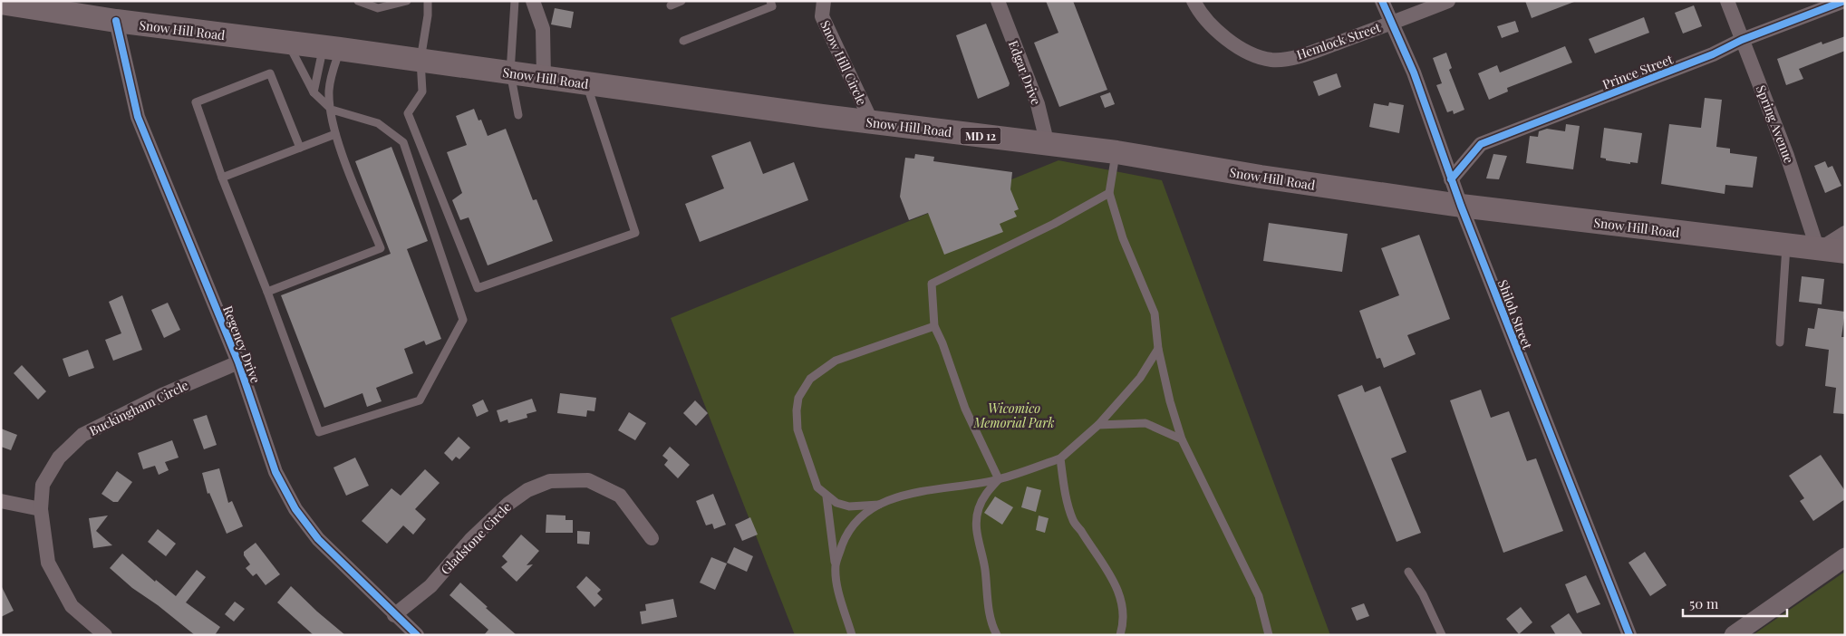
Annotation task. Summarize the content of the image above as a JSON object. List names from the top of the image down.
{
  "streets": {
    "main road": ["Snow Hill Road", "MD 12"],
    "street": [
      "Hemlock Street",
      "Snow Hill Circle",
      "Prince Street",
      "Edgar Drive",
      "Spring Avenue",
      "Shiloh Street",
      "Regency Drive",
      "Buckingham Circle",
      "Gladstone Circle"
    ]
  },
  "crossings": [
    ["Snow Hill Road", "Snow Hill Circle"],
    ["Snow Hill Road", "Edgar Drive"],
    ["Snow Hill Road", "Spring Avenue"],
    ["Snow Hill Road", "Shiloh Street"],
    ["Snow Hill Road", "Regency Drive"],
    ["Hemlock Street", "Shiloh Street"],
    ["Prince Street", "Spring Avenue"],
    ["Prince Street", "Shiloh Street"],
    ["Regency Drive", "Buckingham Circle"],
    ["Regency Drive", "Gladstone Circle"]
  ],
  "parks": ["Wicomico Memorial Park"],
  "scale_bar": "50 m"
}
